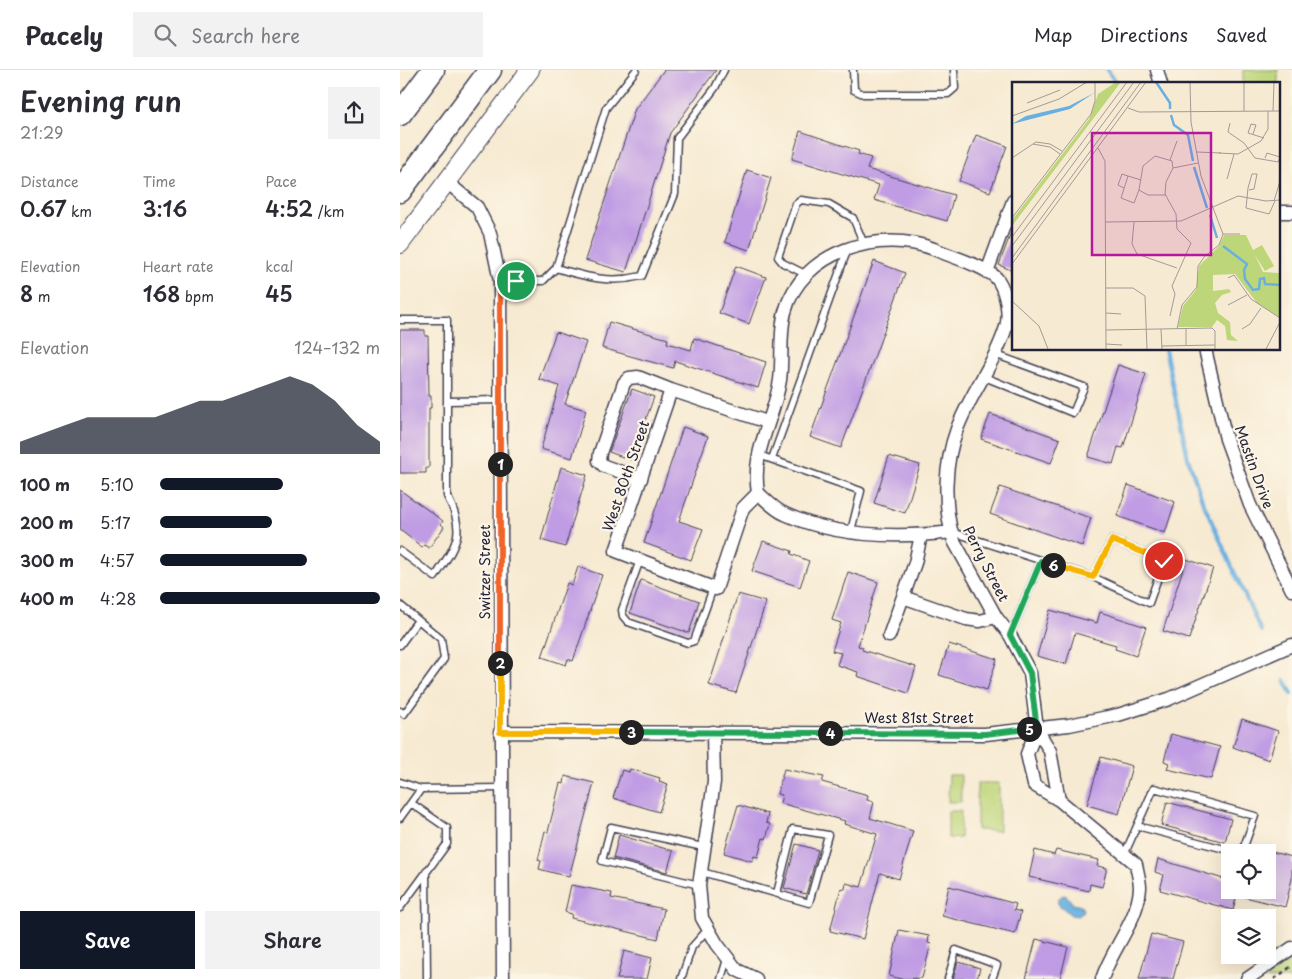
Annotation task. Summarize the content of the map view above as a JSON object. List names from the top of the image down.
{
  "streets": {
    "street": [
      "Mastin Drive",
      "West 80th Street",
      "Perry Street",
      "Switzer Street",
      "West 81st Street"
    ]
  },
  "crossings": [
    ["Perry Street", "West 81st Street"],
    ["Switzer Street", "West 81st Street"]
  ],
  "page": {
    "header": "Pacely",
    "search": "Search here",
    "nav": ["Map", "Directions", "Saved"],
    "heading": ["Evening run", "21:29"],
    "stats": [
      ["Distance", "0.67 km"],
      ["Time", "3:16"],
      ["Pace", "4:52 /km"],
      ["Elevation", "8 m"],
      ["Heart rate", "168 bpm"],
      ["kcal", "45"]
    ],
    "chart": ["Elevation", "124–132 m"],
    "pins": [
      "1",
      "6",
      "2",
      "5",
      "3",
      "4"
    ],
    "list": [
      {
        "name": "100 m",
        "note": "5:10"
      },
      {
        "name": "200 m",
        "note": "5:17"
      },
      {
        "name": "300 m",
        "note": "4:57"
      },
      {
        "name": "400 m",
        "note": "4:28"
      }
    ],
    "buttons": ["Save", "Share"]
  }
}
